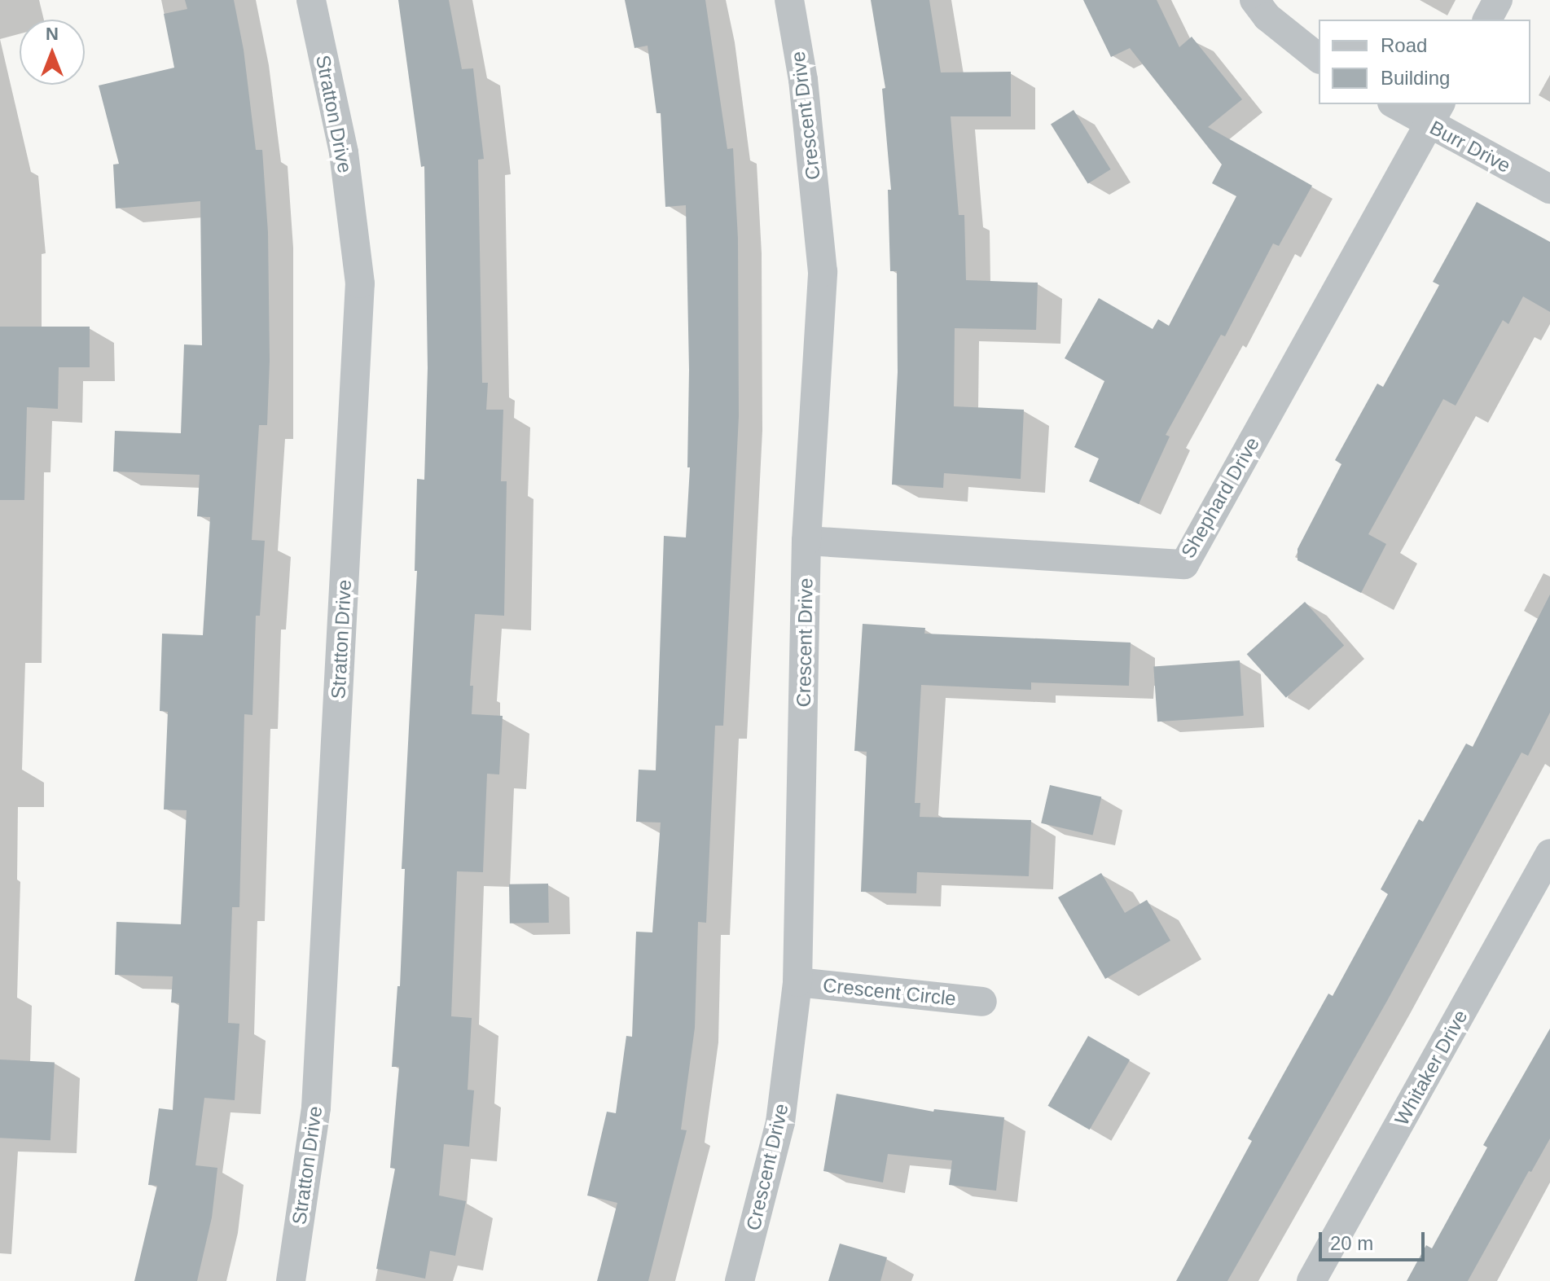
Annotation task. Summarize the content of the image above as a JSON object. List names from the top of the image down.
{
  "streets": {
    "street": [
      "Stratton Drive",
      "Crescent Drive",
      "Burr Drive",
      "Shephard Drive",
      "Crescent Circle",
      "Whitaker Drive"
    ]
  },
  "crossings": [
    ["Crescent Drive", "Shephard Drive"],
    ["Crescent Drive", "Crescent Circle"],
    ["Burr Drive", "Shephard Drive"]
  ],
  "legend": ["Road", "Building"],
  "scale_bar": "20 m",
  "north": "top"
}
